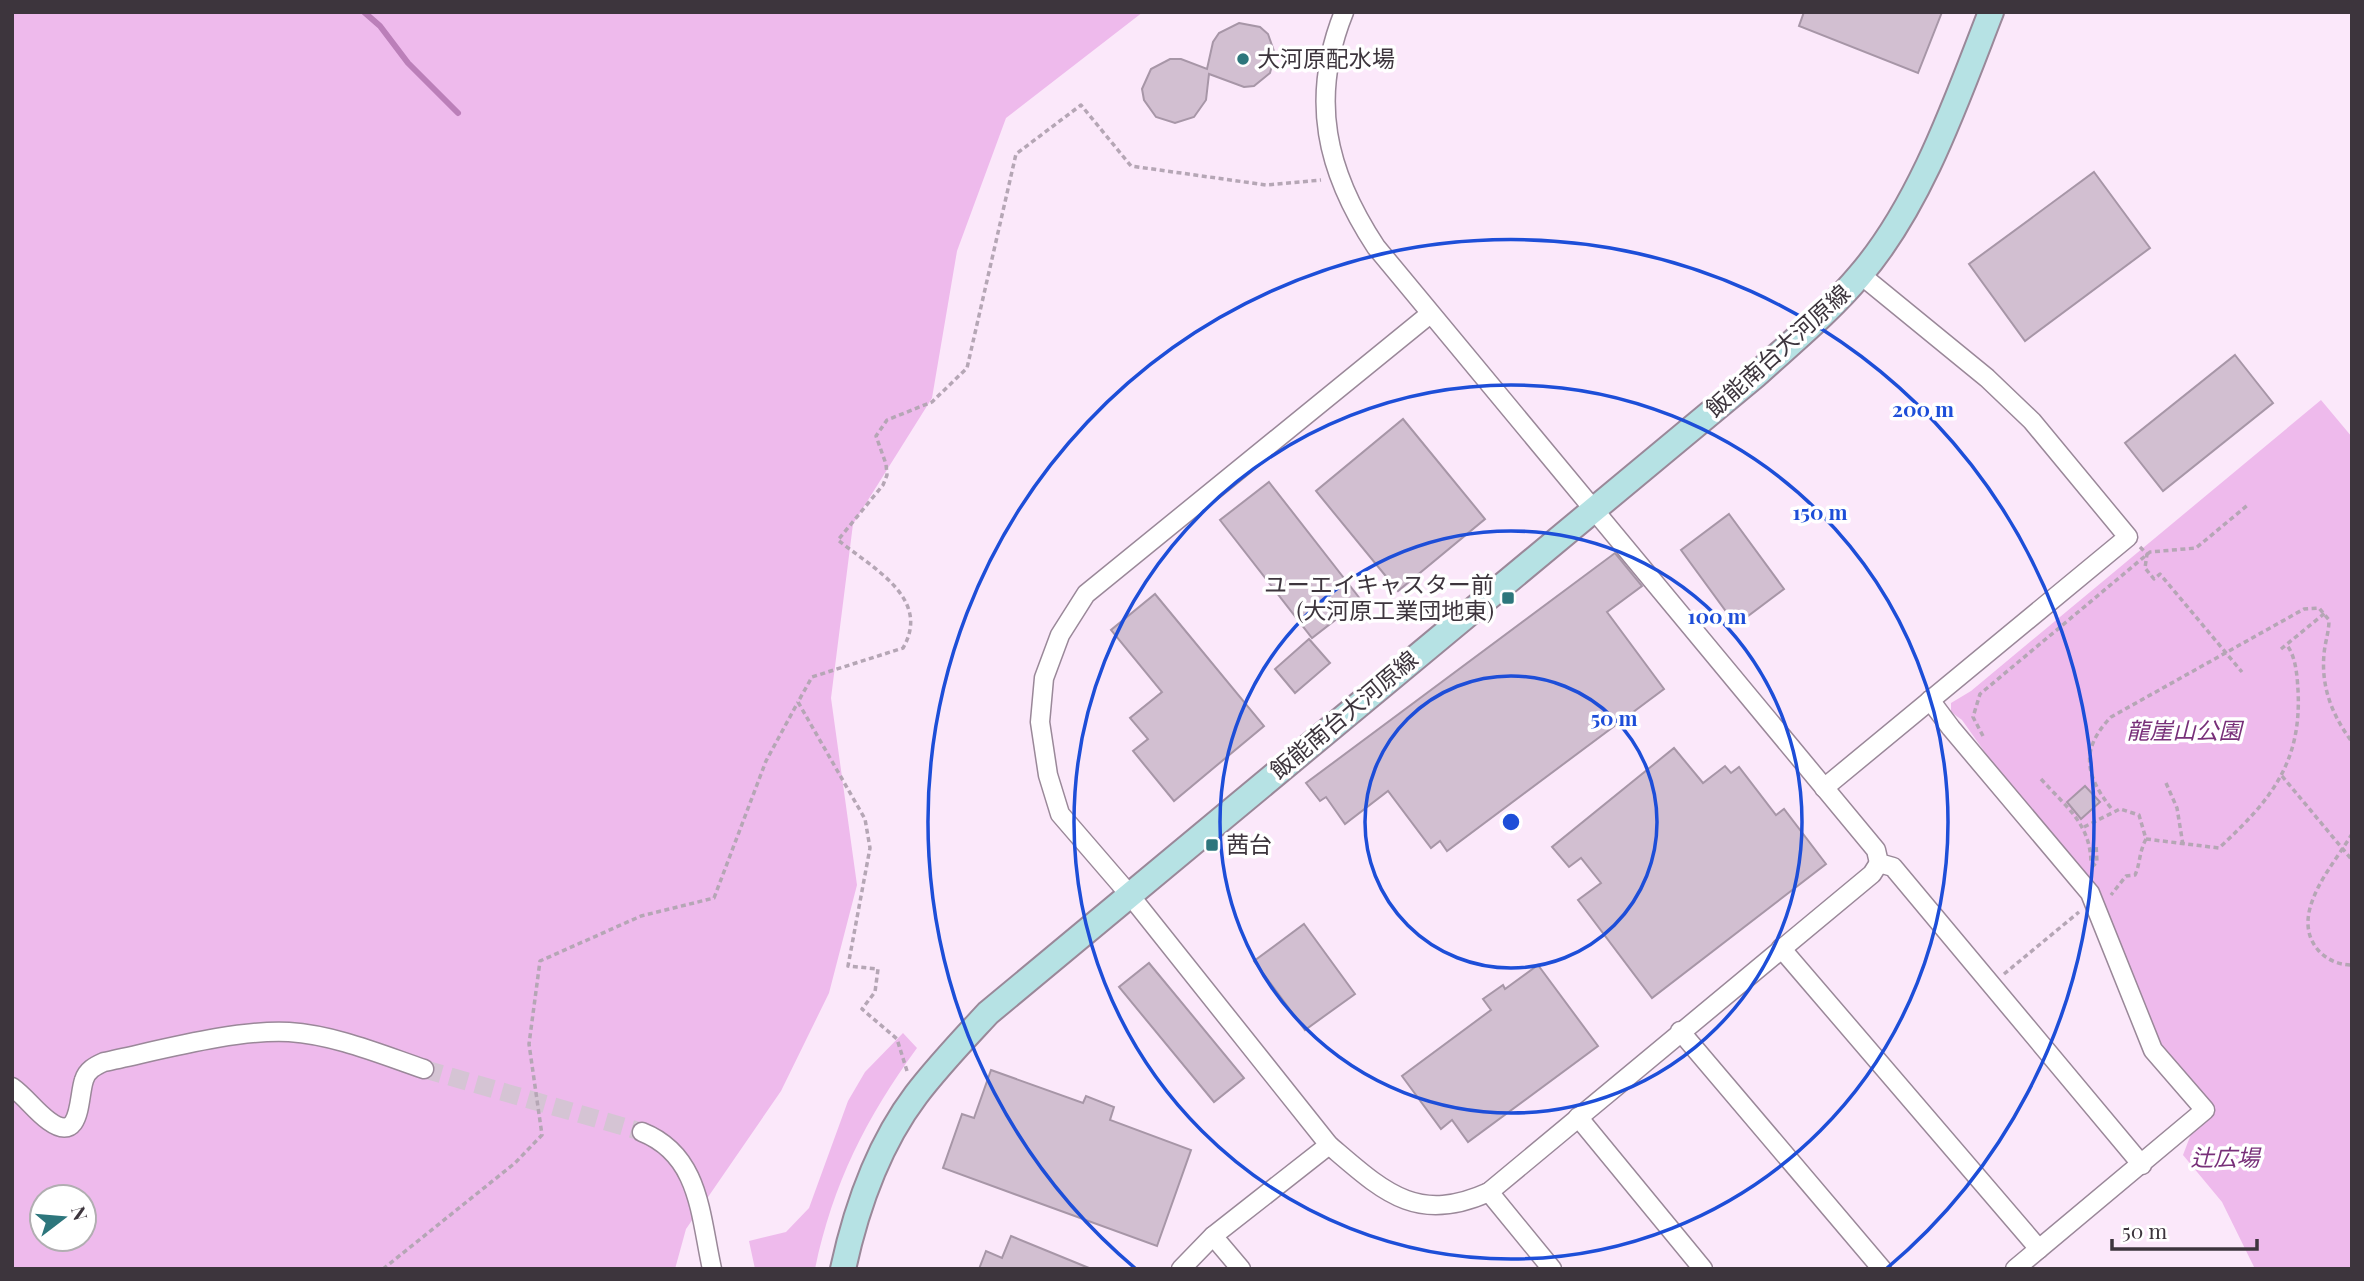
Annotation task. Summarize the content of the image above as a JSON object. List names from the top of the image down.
{
  "streets": {
    "street": ["飯能南台大河原線"]
  },
  "parks": ["龍崖山公園", "辻広場"],
  "places": {
    "other": ["大河原配水場"],
    "transit": ["ユーエイキャスター前 (大河原工業団地東)", "茜台"]
  },
  "scale_bar": "50 m",
  "north": "right",
  "rings": [
    "200 m",
    "150 m",
    "100 m",
    "50 m"
  ]
}
